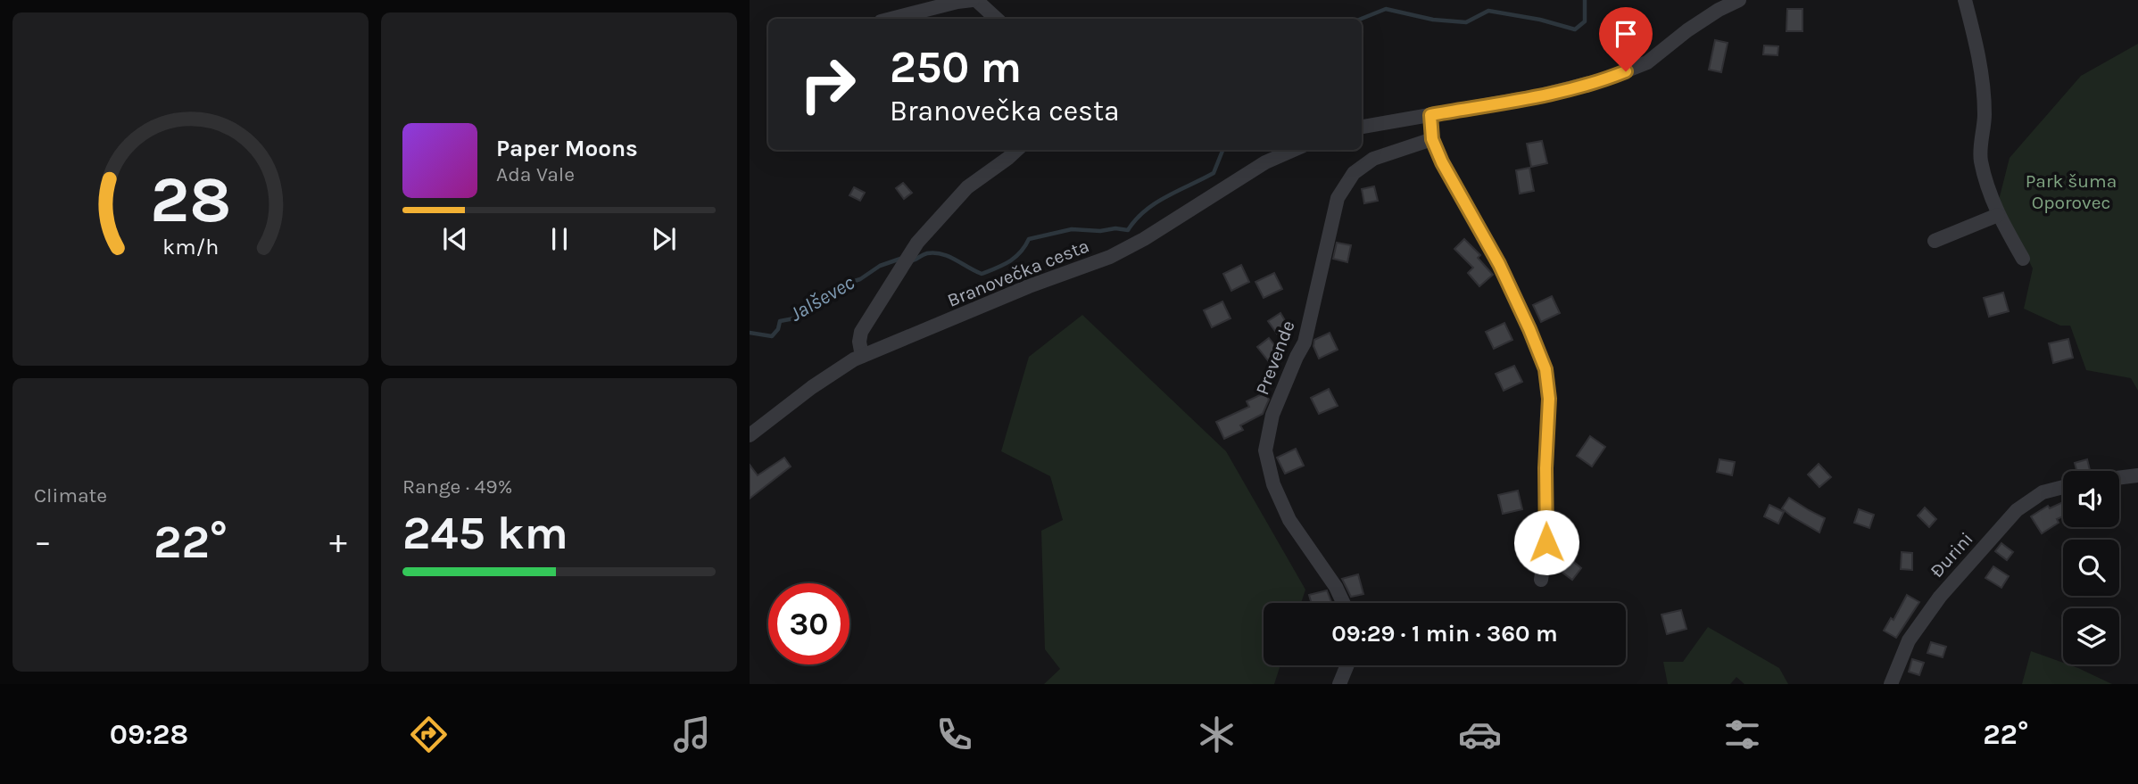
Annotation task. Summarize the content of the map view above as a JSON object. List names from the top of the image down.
{
  "streets": {
    "street": ["Branovečka cesta", "Prevende", "Đurini"]
  },
  "water": ["Jalševec"],
  "parks": ["Park šuma Oporovec"],
  "page": {
    "turn": ["250 m", "Branovečka cesta"],
    "song": ["Paper Moons", "Ada Vale"],
    "tile": [
      "Climate",
      ["Range · 49%", "245 km"]
    ],
    "heat": ["−", "22°", "+"],
    "limit": "30",
    "trip": "09:29 · 1 min · 360 m",
    "tabs": ["09:28", "22°"],
    "gauge": ["28", "km/h"]
  }
}
